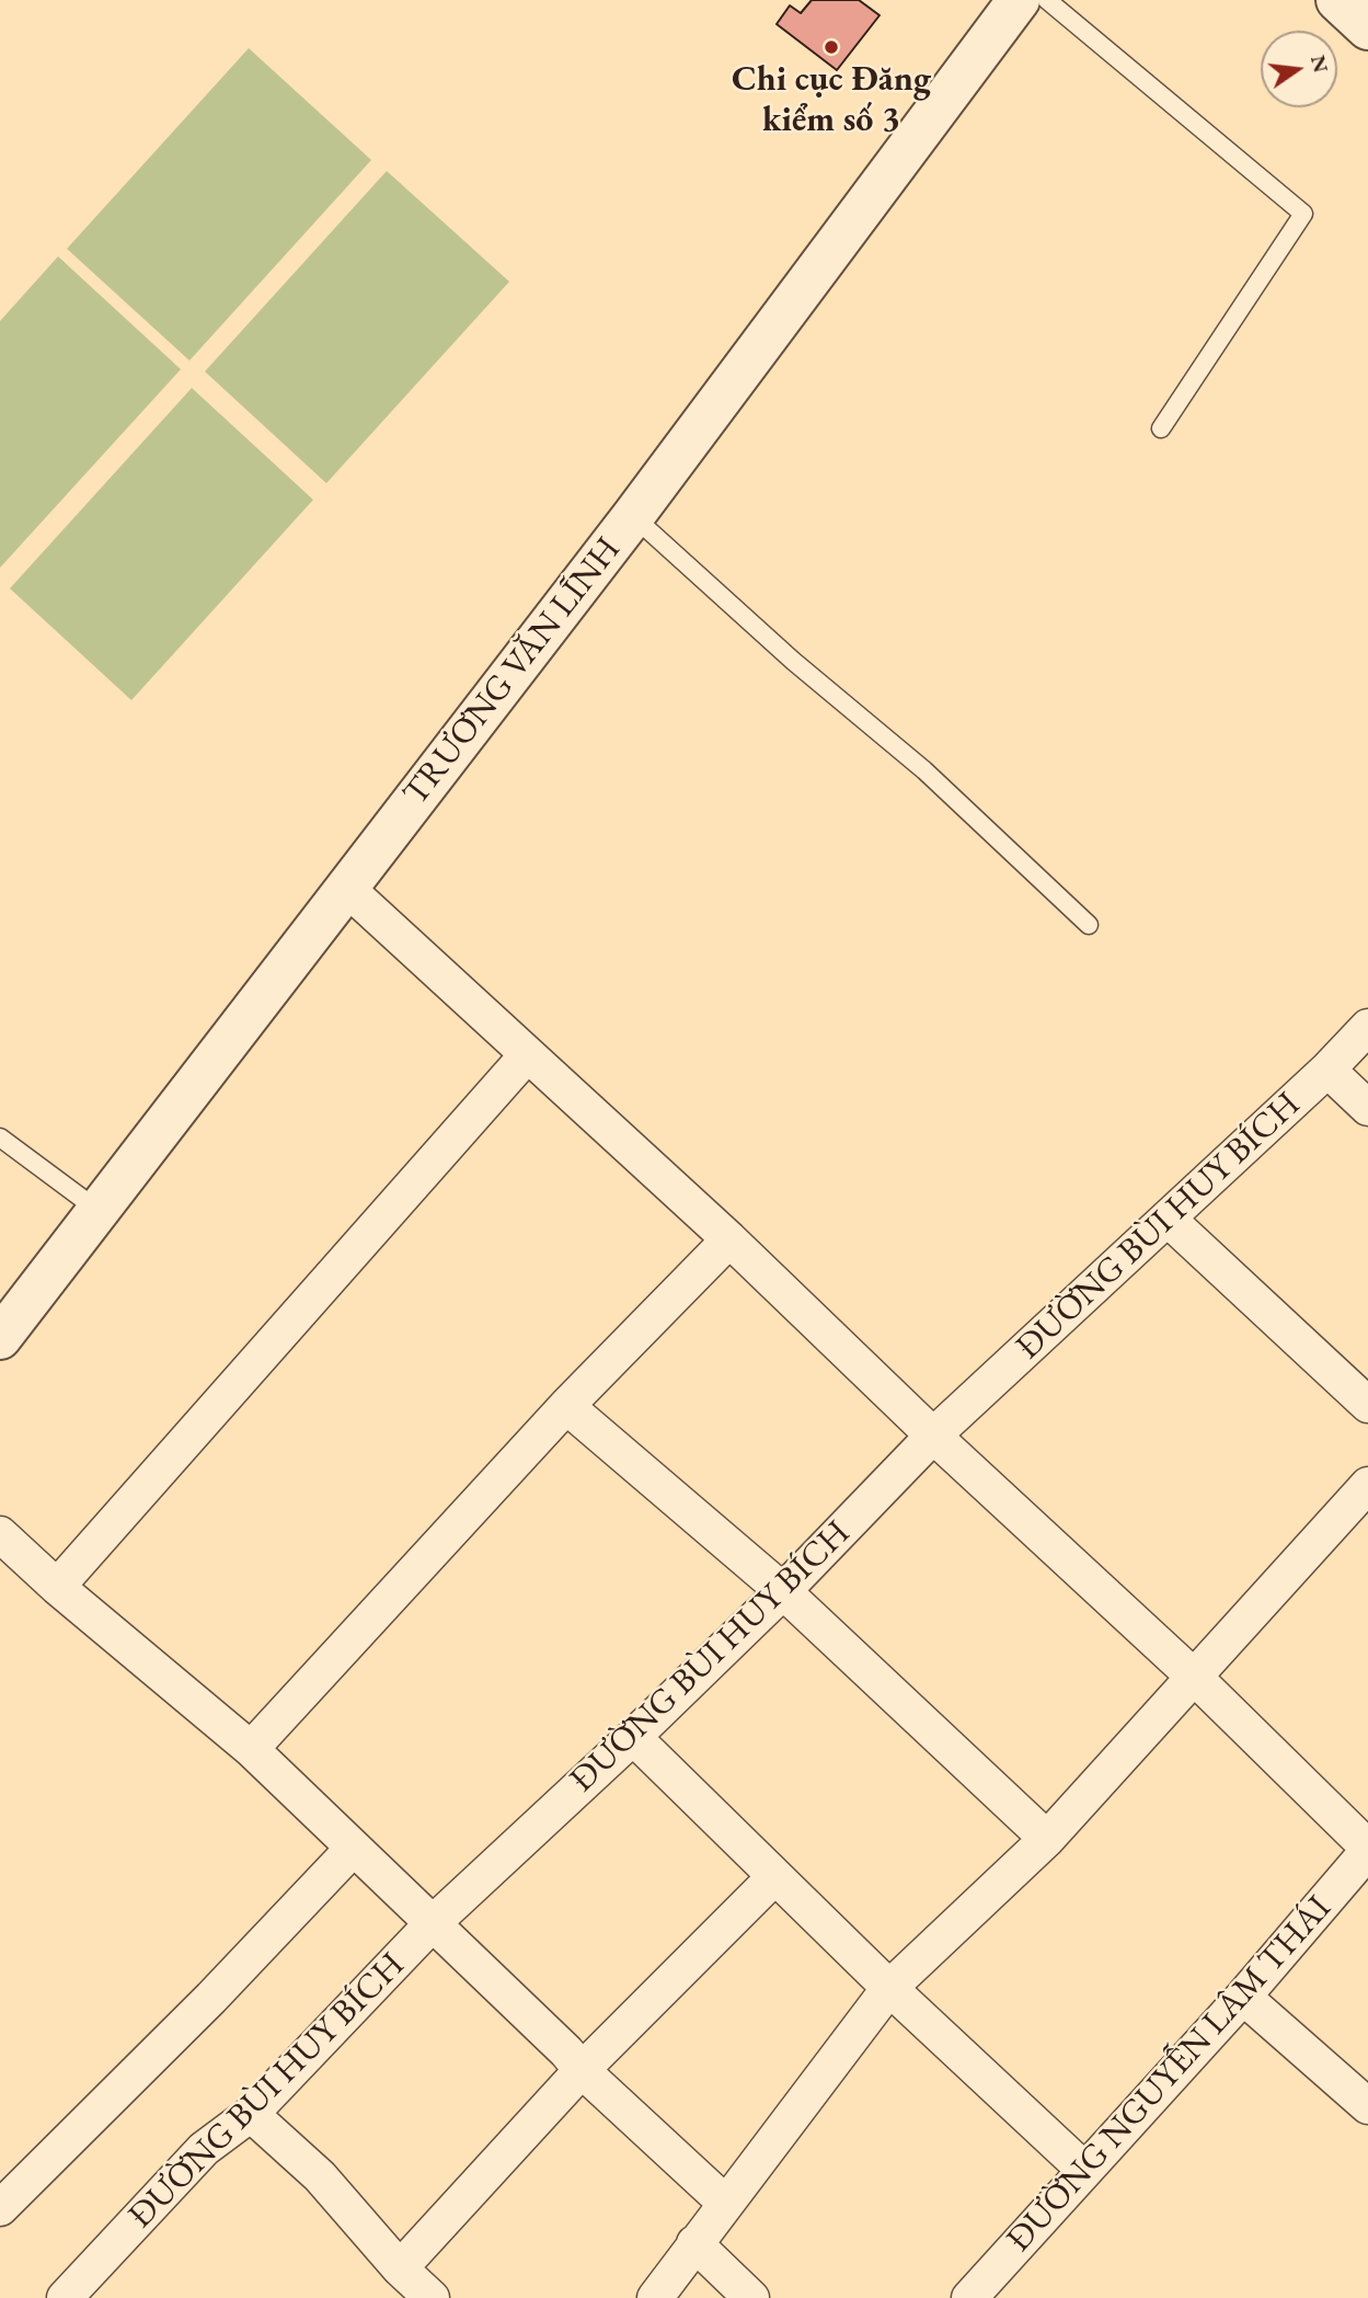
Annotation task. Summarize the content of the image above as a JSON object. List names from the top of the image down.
{
  "streets": {
    "street": ["TRƯƠNG VĂN LĨNH", "ĐƯỜNG BÙI HUY BÍCH", "ĐƯỜNG NGUYỄN LÂM THÁI"]
  },
  "places": ["Chi cục Đăng kiểm số 3"],
  "north": "right"
}
